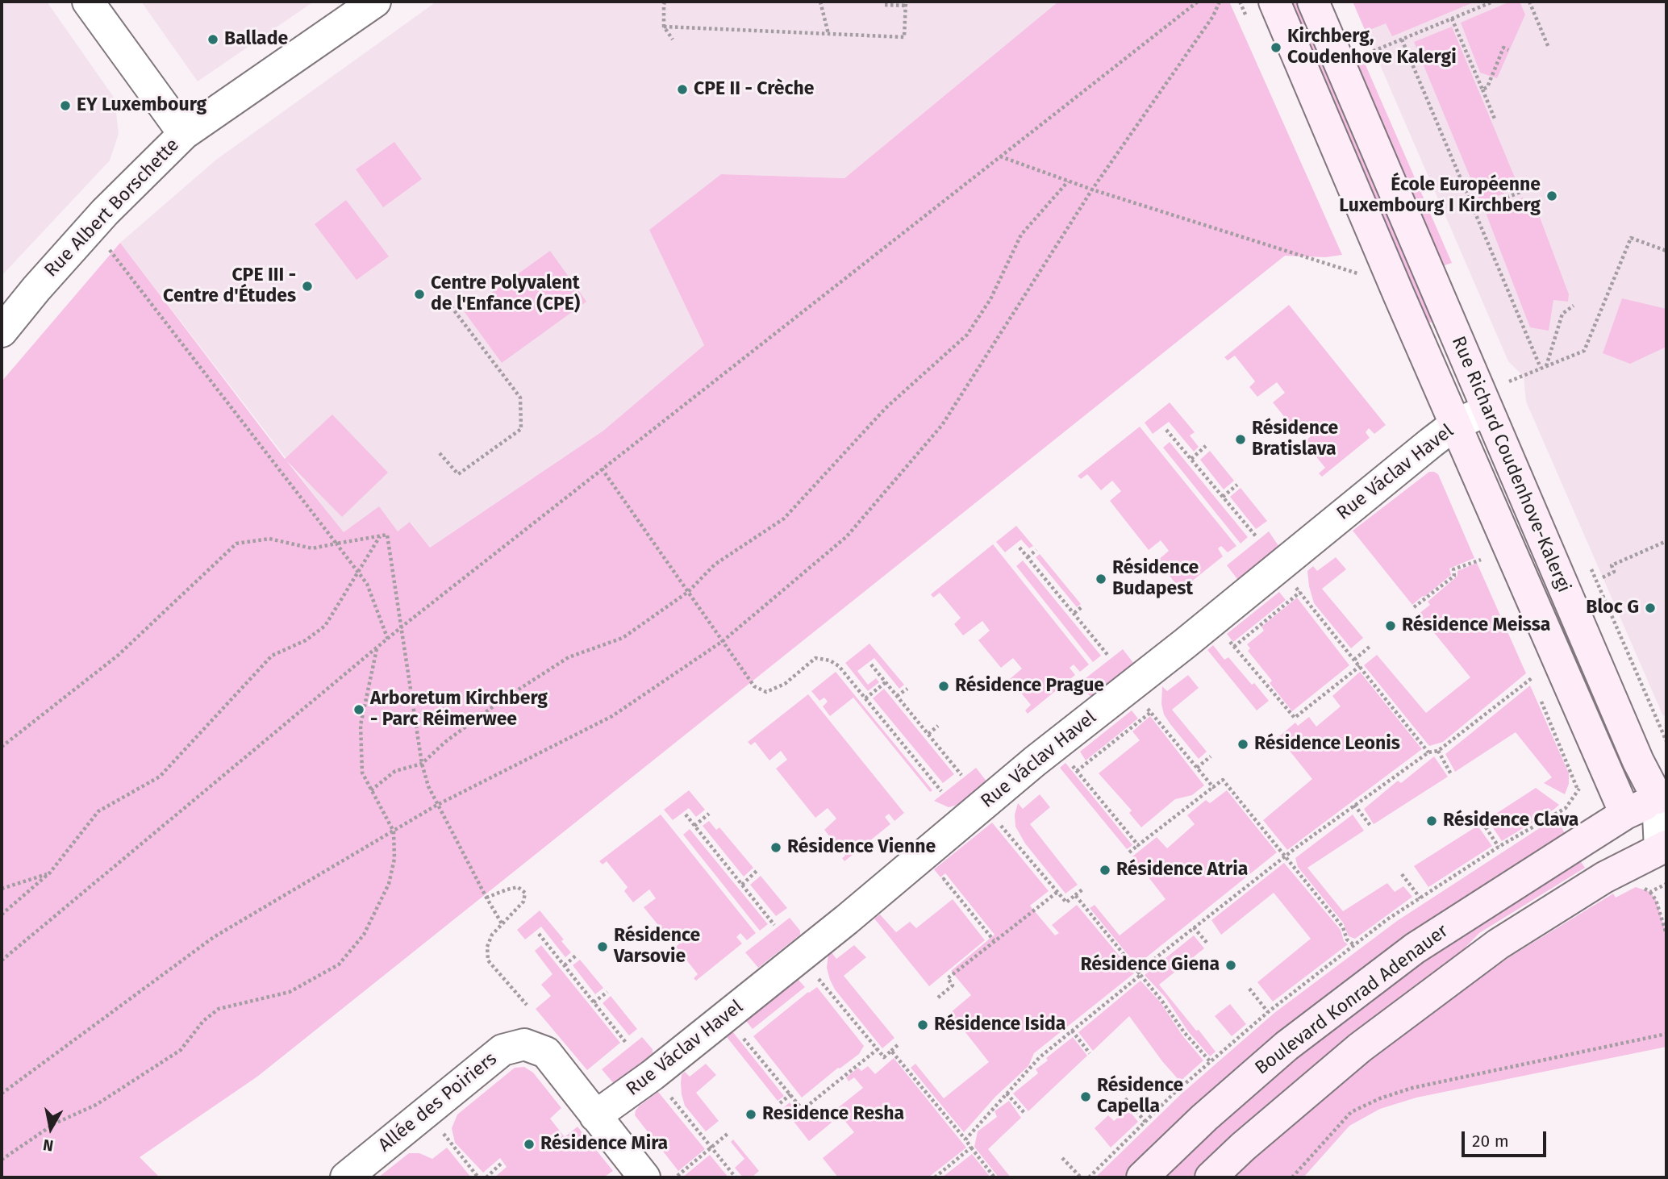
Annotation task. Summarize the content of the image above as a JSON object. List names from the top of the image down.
{
  "streets": {
    "street": [
      "Rue Albert Borschette",
      "Rue Richard Coudenhove-Kalergi",
      "Rue Václav Havel",
      "Boulevard Konrad Adenauer",
      "Allée des Poiriers"
    ]
  },
  "crossings": [
    ["Rue Richard Coudenhove-Kalergi", "Rue Václav Havel"],
    ["Rue Richard Coudenhove-Kalergi", "Boulevard Konrad Adenauer"],
    ["Rue Václav Havel", "Allée des Poiriers"]
  ],
  "places": [
    "Ballade",
    "Kirchberg, Coudenhove Kalergi",
    "CPE II - Crèche",
    "EY Luxembourg",
    "École Européenne Luxembourg I Kirchberg",
    "CPE III - Centre d'Études",
    "Centre Polyvalent de l'Enfance (CPE)",
    "Résidence Bratislava",
    "Résidence Budapest",
    "Bloc G",
    "Résidence Meissa",
    "Résidence Prague",
    "Arboretum Kirchberg - Parc Réimerwee",
    "Résidence Leonis",
    "Résidence Clava",
    "Résidence Vienne",
    "Résidence Atria",
    "Résidence Varsovie",
    "Résidence Giena",
    "Résidence Isida",
    "Résidence Capella",
    "Residence Resha",
    "Résidence Mira"
  ],
  "scale_bar": "20 m",
  "north": "bottom"
}
